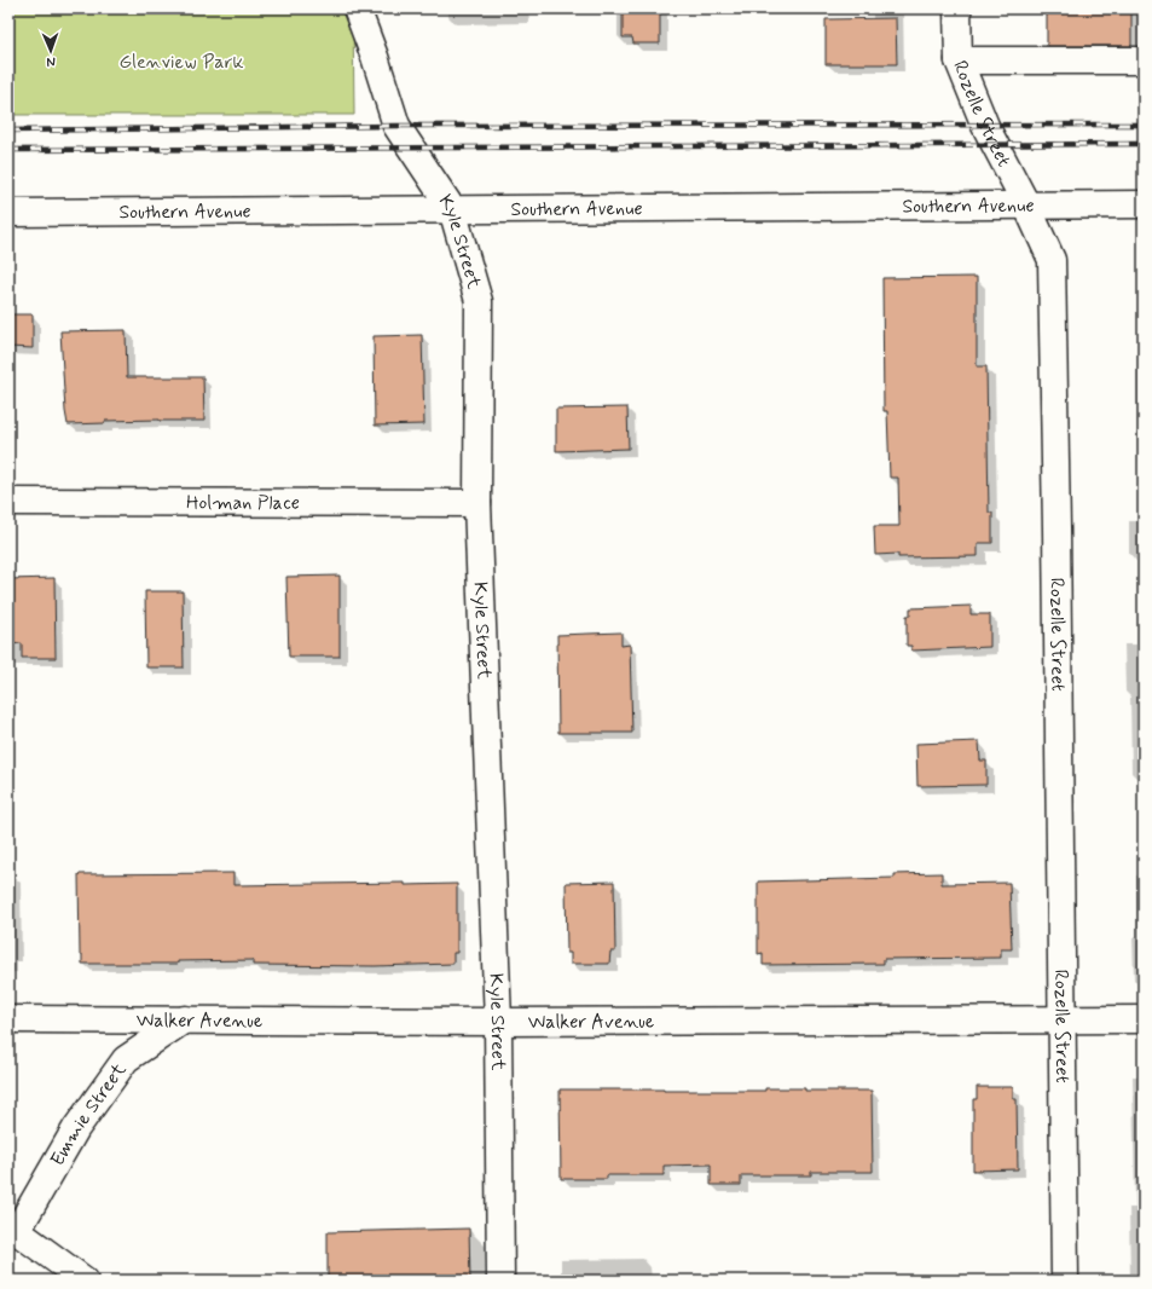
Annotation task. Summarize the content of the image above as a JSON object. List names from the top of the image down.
{
  "streets": {
    "street": [
      "Rozelle Street",
      "Southern Avenue",
      "Kyle Street",
      "Holman Place",
      "Walker Avenue",
      "Emmie Street"
    ]
  },
  "crossings": [
    ["Rozelle Street", "Southern Avenue"],
    ["Rozelle Street", "Walker Avenue"],
    ["Southern Avenue", "Kyle Street"],
    ["Kyle Street", "Holman Place"],
    ["Kyle Street", "Walker Avenue"],
    ["Walker Avenue", "Emmie Street"]
  ],
  "parks": ["Glenview Park"],
  "north": "bottom"
}
